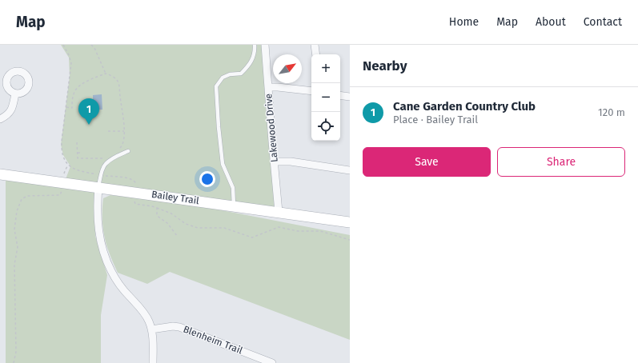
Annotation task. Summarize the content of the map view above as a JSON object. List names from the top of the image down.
{
  "streets": {
    "street": ["Lakewood Drive", "Bailey Trail", "Blenheim Trail"]
  },
  "crossings": [
    ["Lakewood Drive", "Bailey Trail"]
  ],
  "north": "top right",
  "page": {
    "header": "Map",
    "nav": [
      "Home",
      "Map",
      "About",
      "Contact"
    ],
    "heading": "Nearby",
    "map_buttons": ["+", "−"],
    "list": [
      {
        "mark": "1",
        "name": "Cane Garden Country Club",
        "note": "Place · Bailey Trail",
        "value": "120 m"
      }
    ],
    "pins": "1",
    "buttons": ["Save", "Share"]
  }
}
